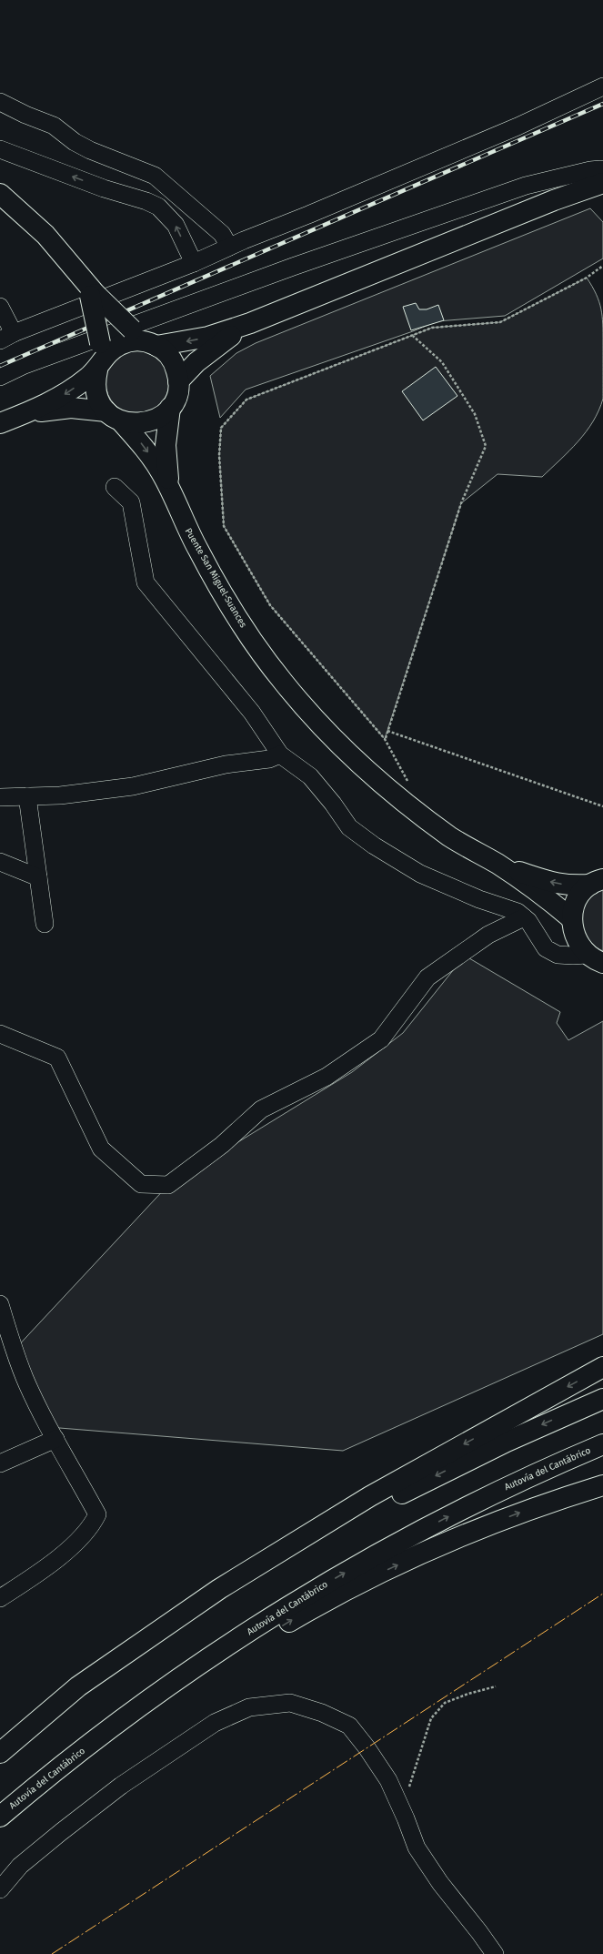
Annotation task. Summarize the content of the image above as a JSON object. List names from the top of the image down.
{
  "streets": {
    "main road": ["Puente San Miguel-Suances", "Autovía del Cantábrico"]
  }
}
